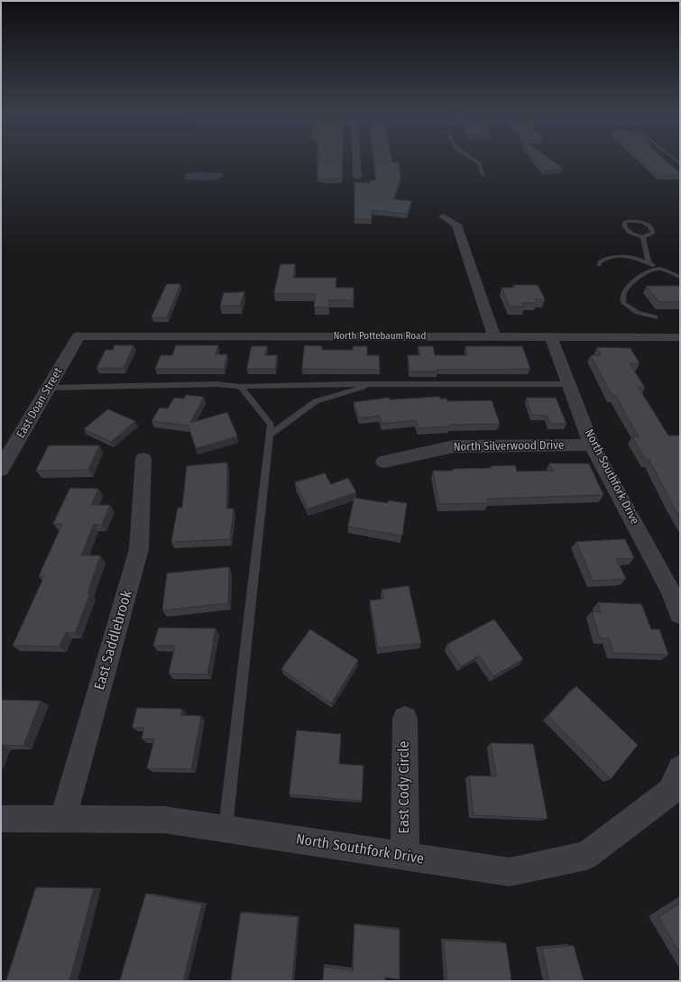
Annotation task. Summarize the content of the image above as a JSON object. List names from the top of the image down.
{
  "streets": {
    "street": [
      "North Pottebaum Road",
      "East Doan Street",
      "North Silverwood Drive",
      "North Southfork Drive",
      "East Saddlebrook",
      "East Cody Circle"
    ]
  },
  "crossings": [
    ["North Pottebaum Road", "East Doan Street"],
    ["North Pottebaum Road", "North Southfork Drive"],
    ["North Silverwood Drive", "North Southfork Drive"],
    ["North Southfork Drive", "East Saddlebrook"],
    ["North Southfork Drive", "East Cody Circle"]
  ]
}
